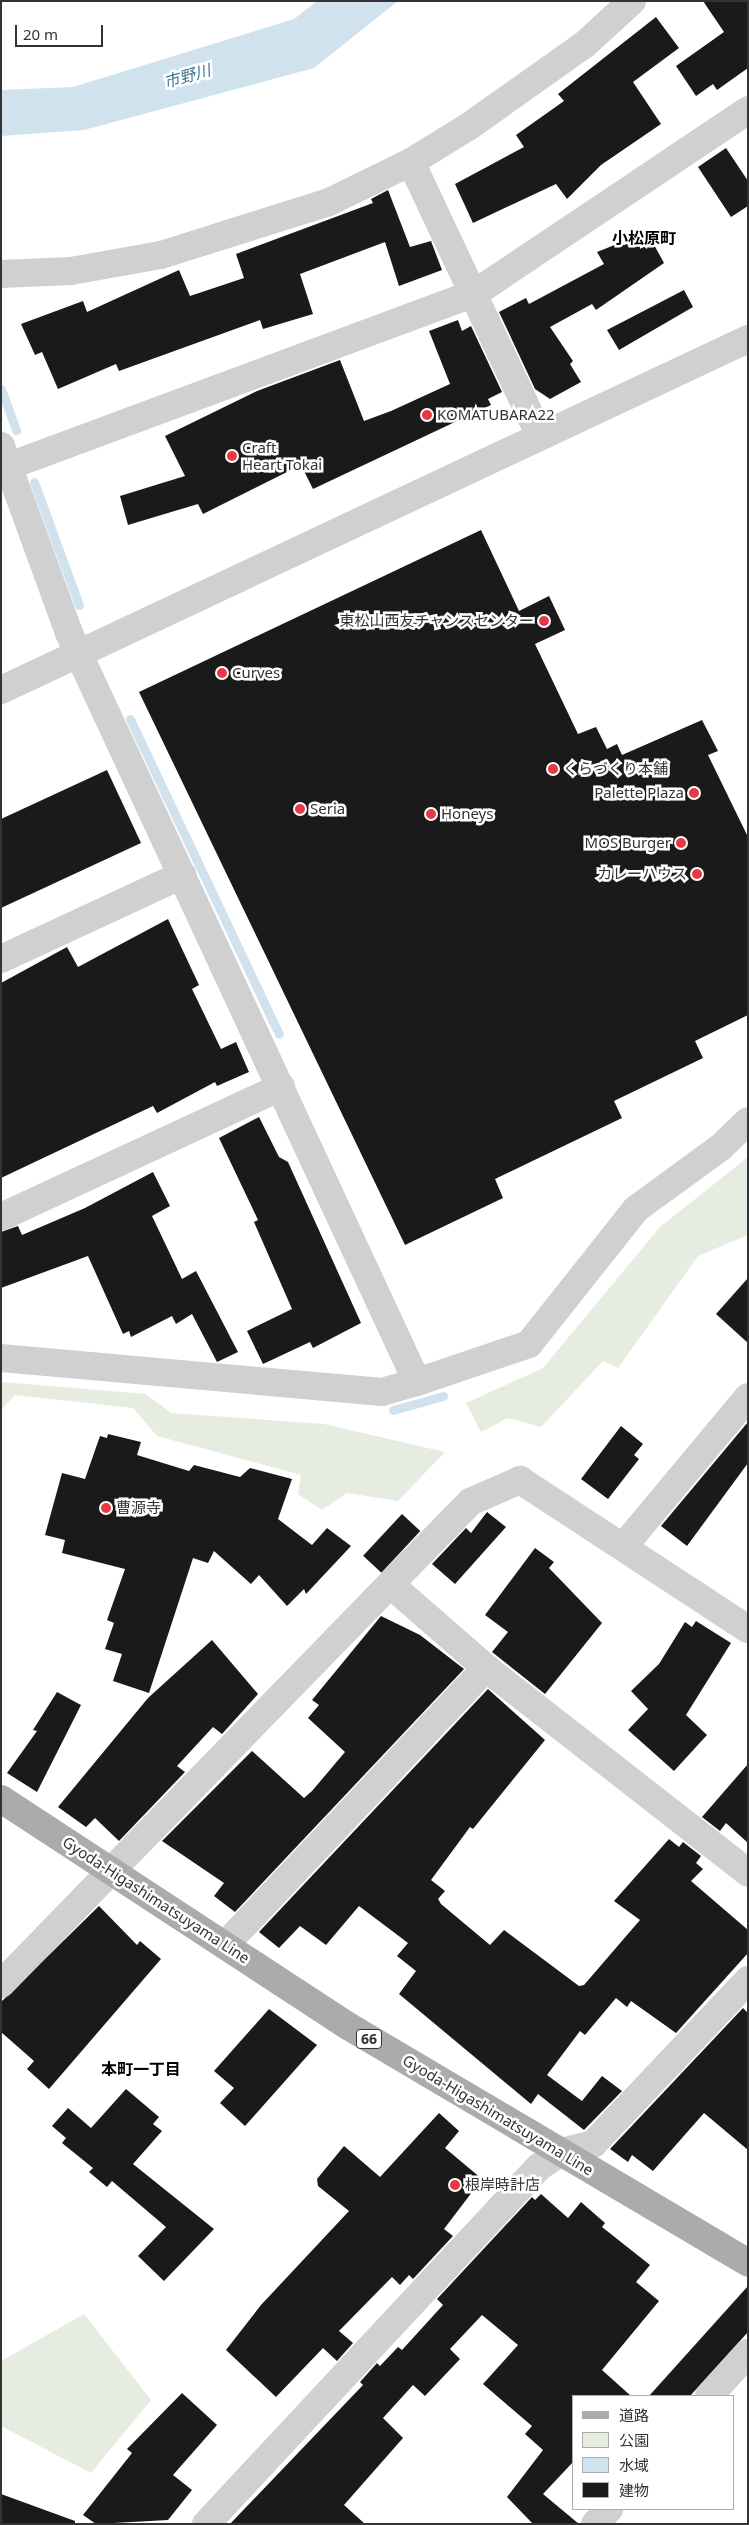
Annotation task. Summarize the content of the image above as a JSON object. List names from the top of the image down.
{
  "streets": {
    "main road": ["Gyoda-Higashimatsuyama Line", "66"]
  },
  "districts": ["小松原町", "本町一丁目"],
  "water": ["市野川"],
  "places": [
    "KOMATUBARA22",
    "Craft Heart Tokai",
    "東松山西友チャンスセンター",
    "Curves",
    "くらづくり本舗",
    "Palette Plaza",
    "Seria",
    "Honeys",
    "MOS Burger",
    "カレーハウス",
    "曹源寺",
    "根岸時計店"
  ],
  "legend": [
    "道路",
    "公園",
    "水域",
    "建物"
  ],
  "scale_bar": "20 m"
}
